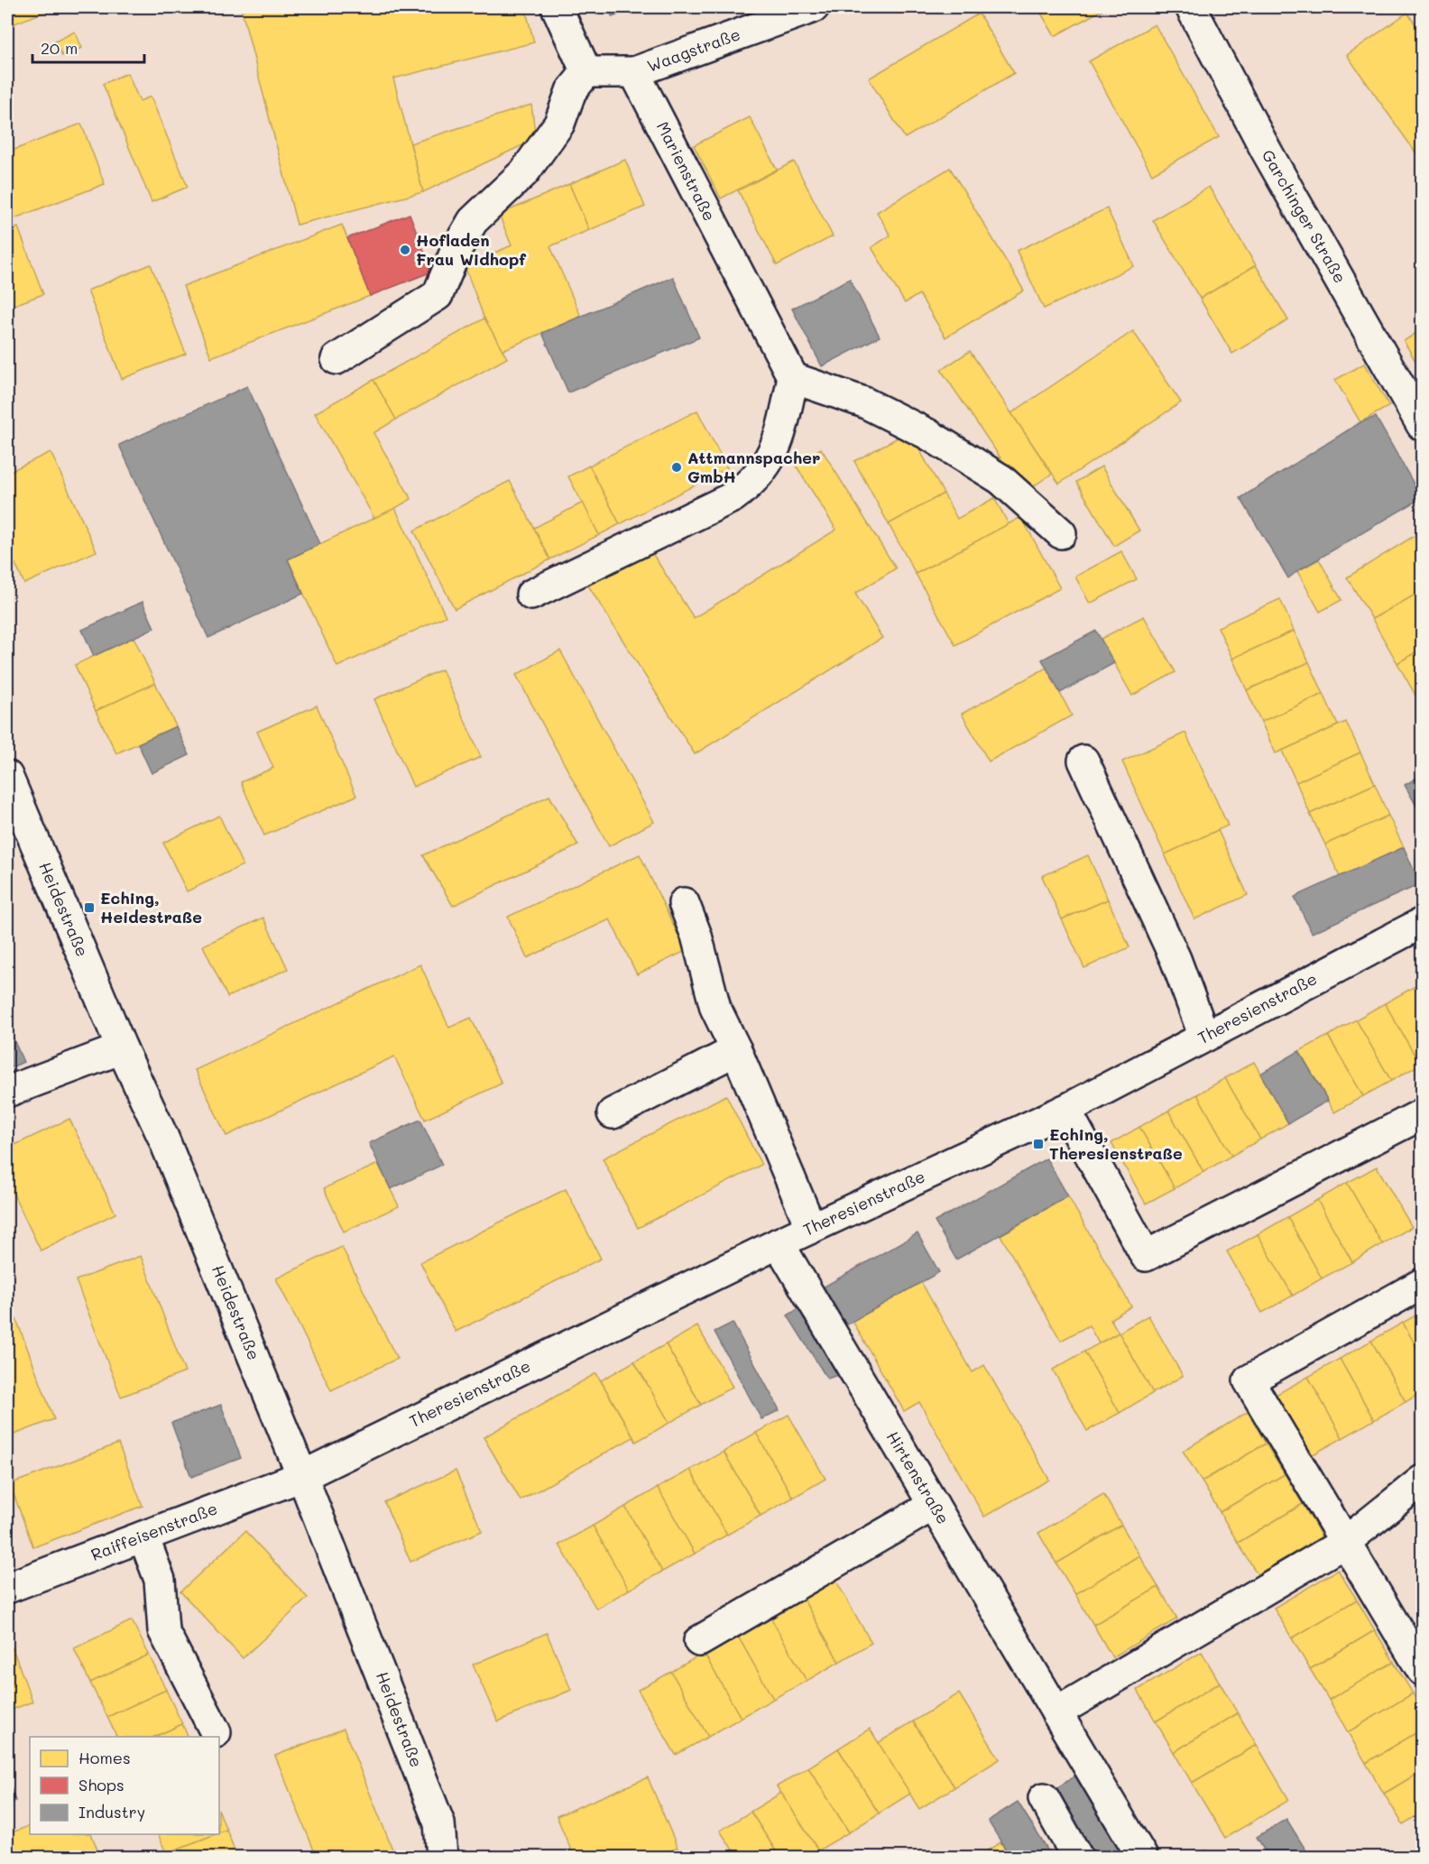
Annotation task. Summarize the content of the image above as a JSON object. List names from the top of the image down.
{
  "streets": {
    "street": [
      "Waagstraße",
      "Marienstraße",
      "Garchinger Straße",
      "Heidestraße",
      "Theresienstraße",
      "Hirtenstraße",
      "Raiffeisenstraße"
    ]
  },
  "crossings": [
    ["Waagstraße", "Marienstraße"],
    ["Heidestraße", "Theresienstraße"],
    ["Heidestraße", "Raiffeisenstraße"],
    ["Theresienstraße", "Hirtenstraße"],
    ["Theresienstraße", "Raiffeisenstraße"]
  ],
  "places": {
    "other": ["Hofladen Frau Widhopf", "Attmannspacher GmbH"],
    "transit": ["Eching, Heidestraße", "Eching, Theresienstraße"]
  },
  "legend": ["Homes", "Shops", "Industry"],
  "scale_bar": "20 m"
}
